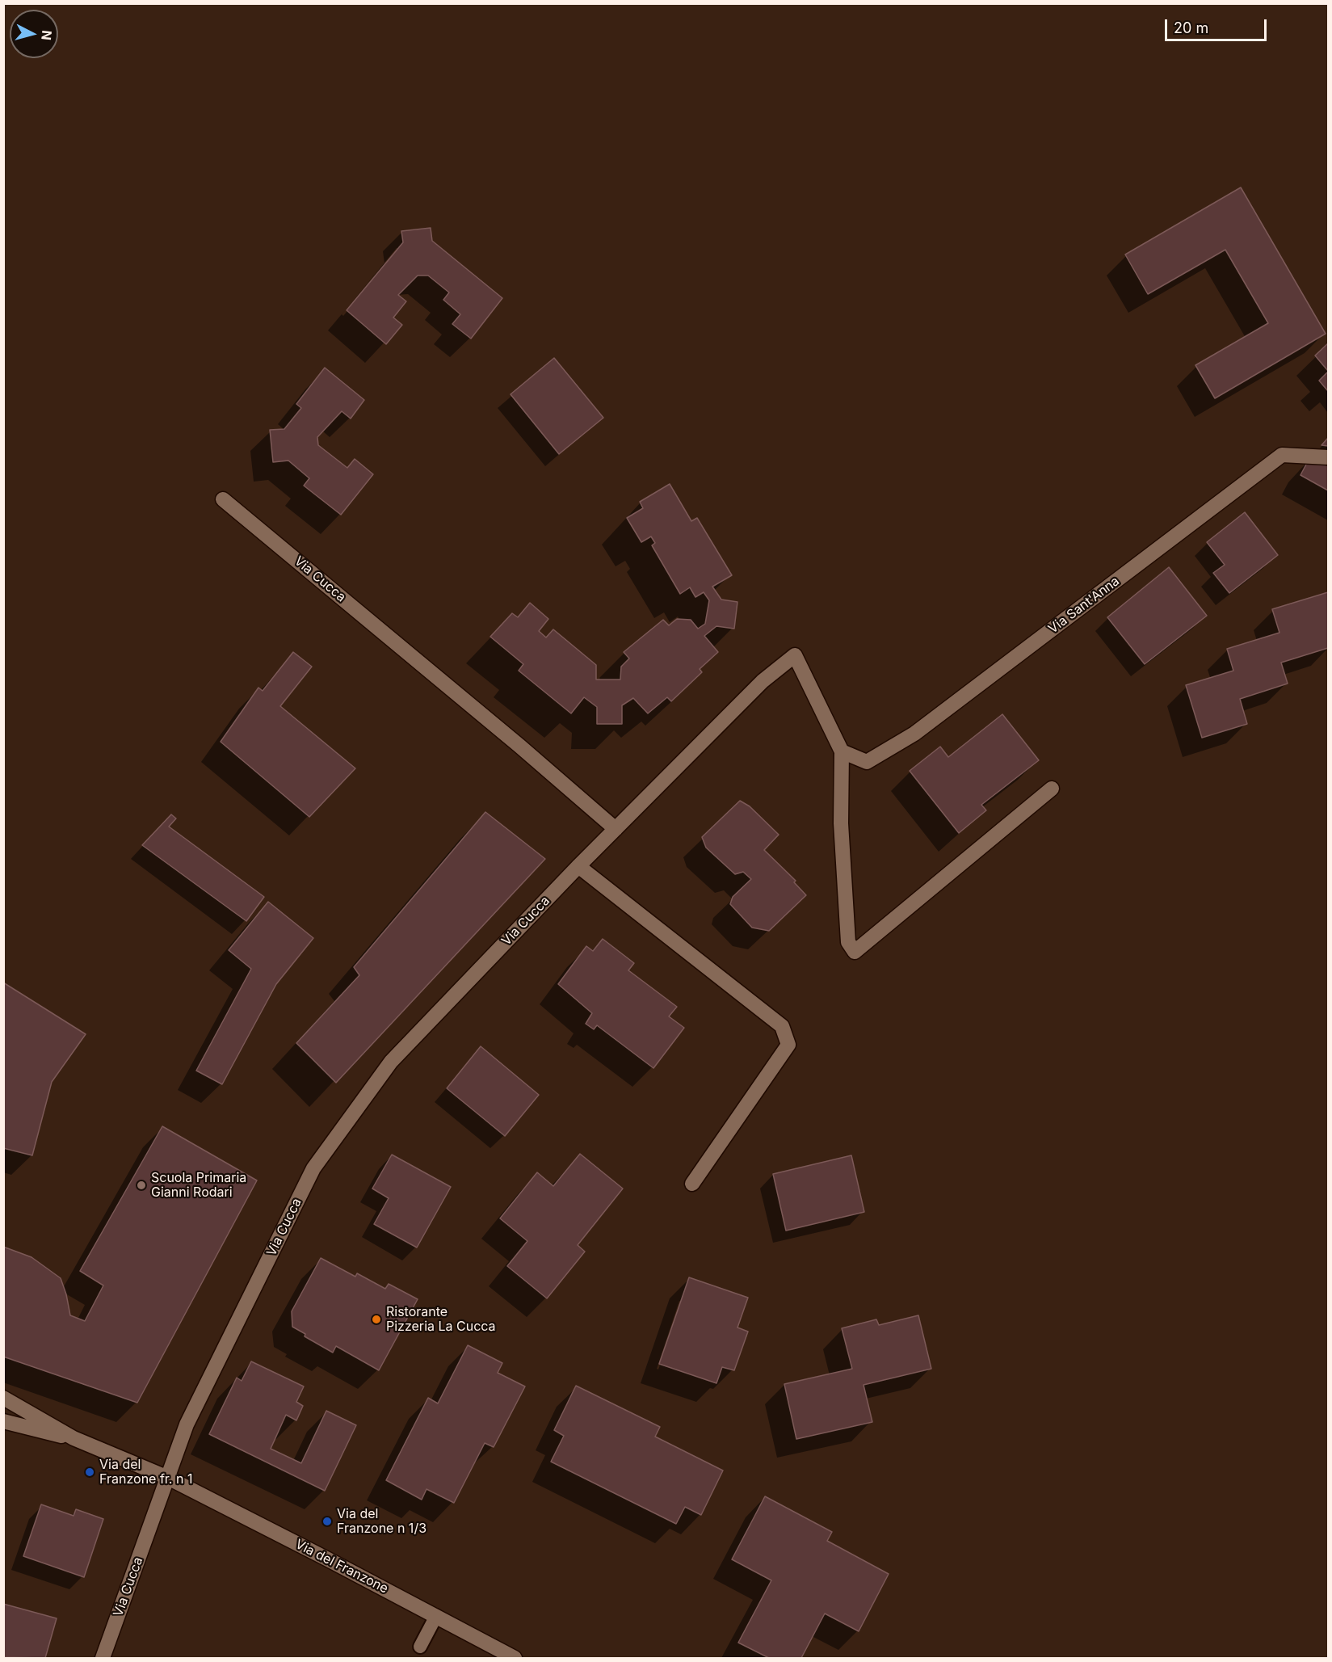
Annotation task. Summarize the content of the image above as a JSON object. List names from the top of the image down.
{
  "streets": {
    "street": ["Via Cucca", "Via Sant'Anna", "Via del Franzone"]
  },
  "crossings": [
    ["Via Cucca", "Via Sant'Anna"],
    ["Via Cucca", "Via del Franzone"]
  ],
  "places": [
    "Scuola Primaria Gianni Rodari",
    "Ristorante Pizzeria La Cucca",
    "Via del Franzone fr. n 1",
    "Via del Franzone n 1/3"
  ],
  "scale_bar": "20 m",
  "north": "right"
}
